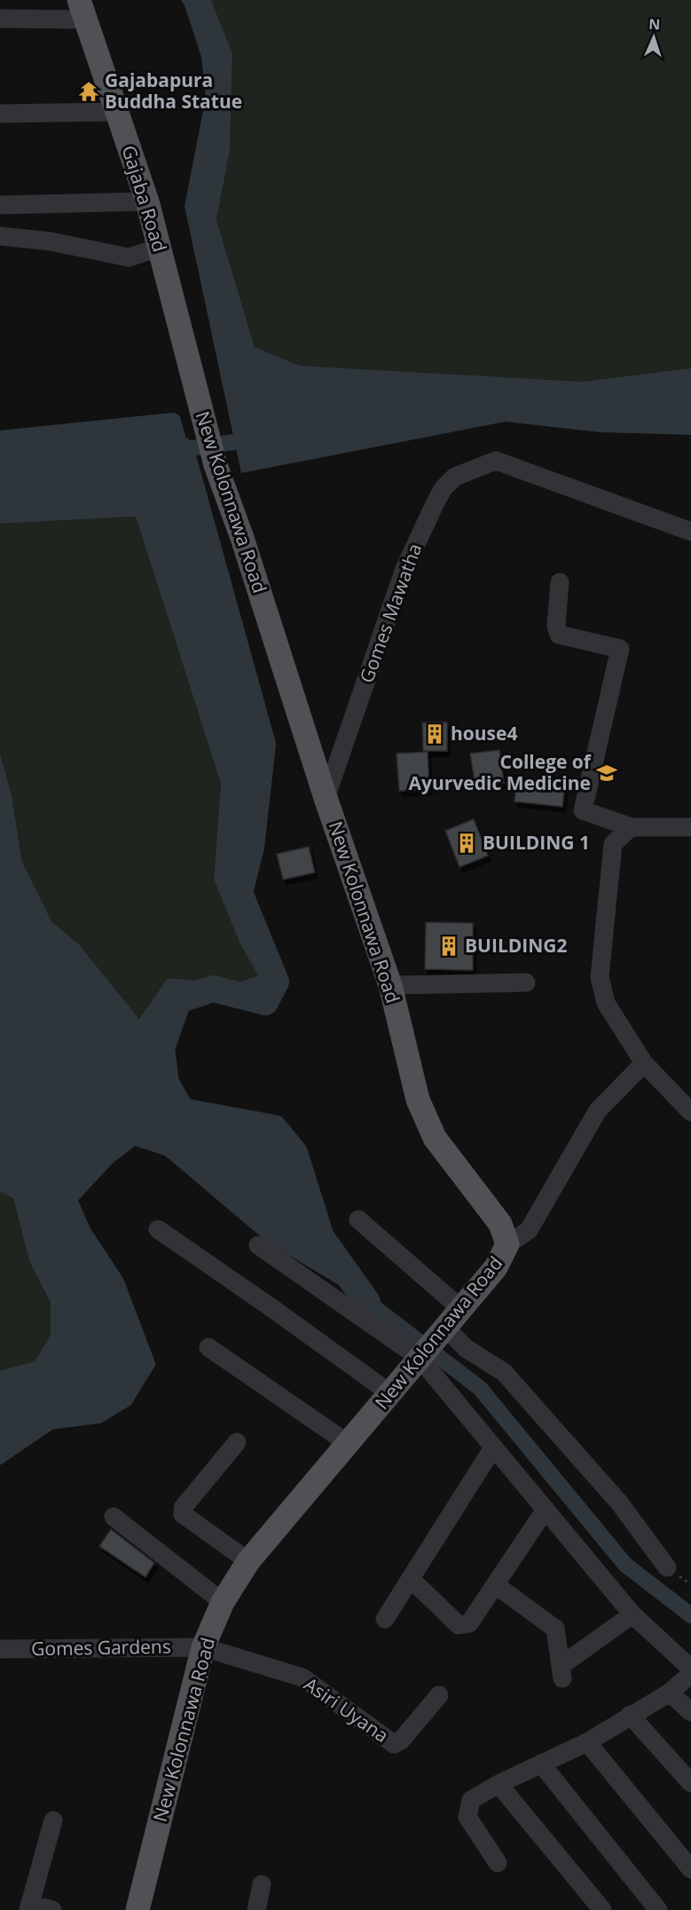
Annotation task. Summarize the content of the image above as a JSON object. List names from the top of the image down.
{
  "streets": {
    "main road": ["Gajaba Road", "New Kolonnawa Road"],
    "street": ["Gomes Mawatha", "Gomes Gardens", "Asiri Uyana"]
  },
  "crossings": [
    ["Gajaba Road", "New Kolonnawa Road"],
    ["New Kolonnawa Road", "Gomes Mawatha"],
    ["New Kolonnawa Road", "Gomes Gardens"],
    ["New Kolonnawa Road", "Asiri Uyana"],
    ["Gomes Gardens", "Asiri Uyana"]
  ],
  "places": {
    "temple": ["Gajabapura Buddha Statue"],
    "building": ["house4", "BUILDING 1", "BUILDING2"],
    "school or university": ["College of Ayurvedic Medicine"]
  },
  "north": "top"
}
